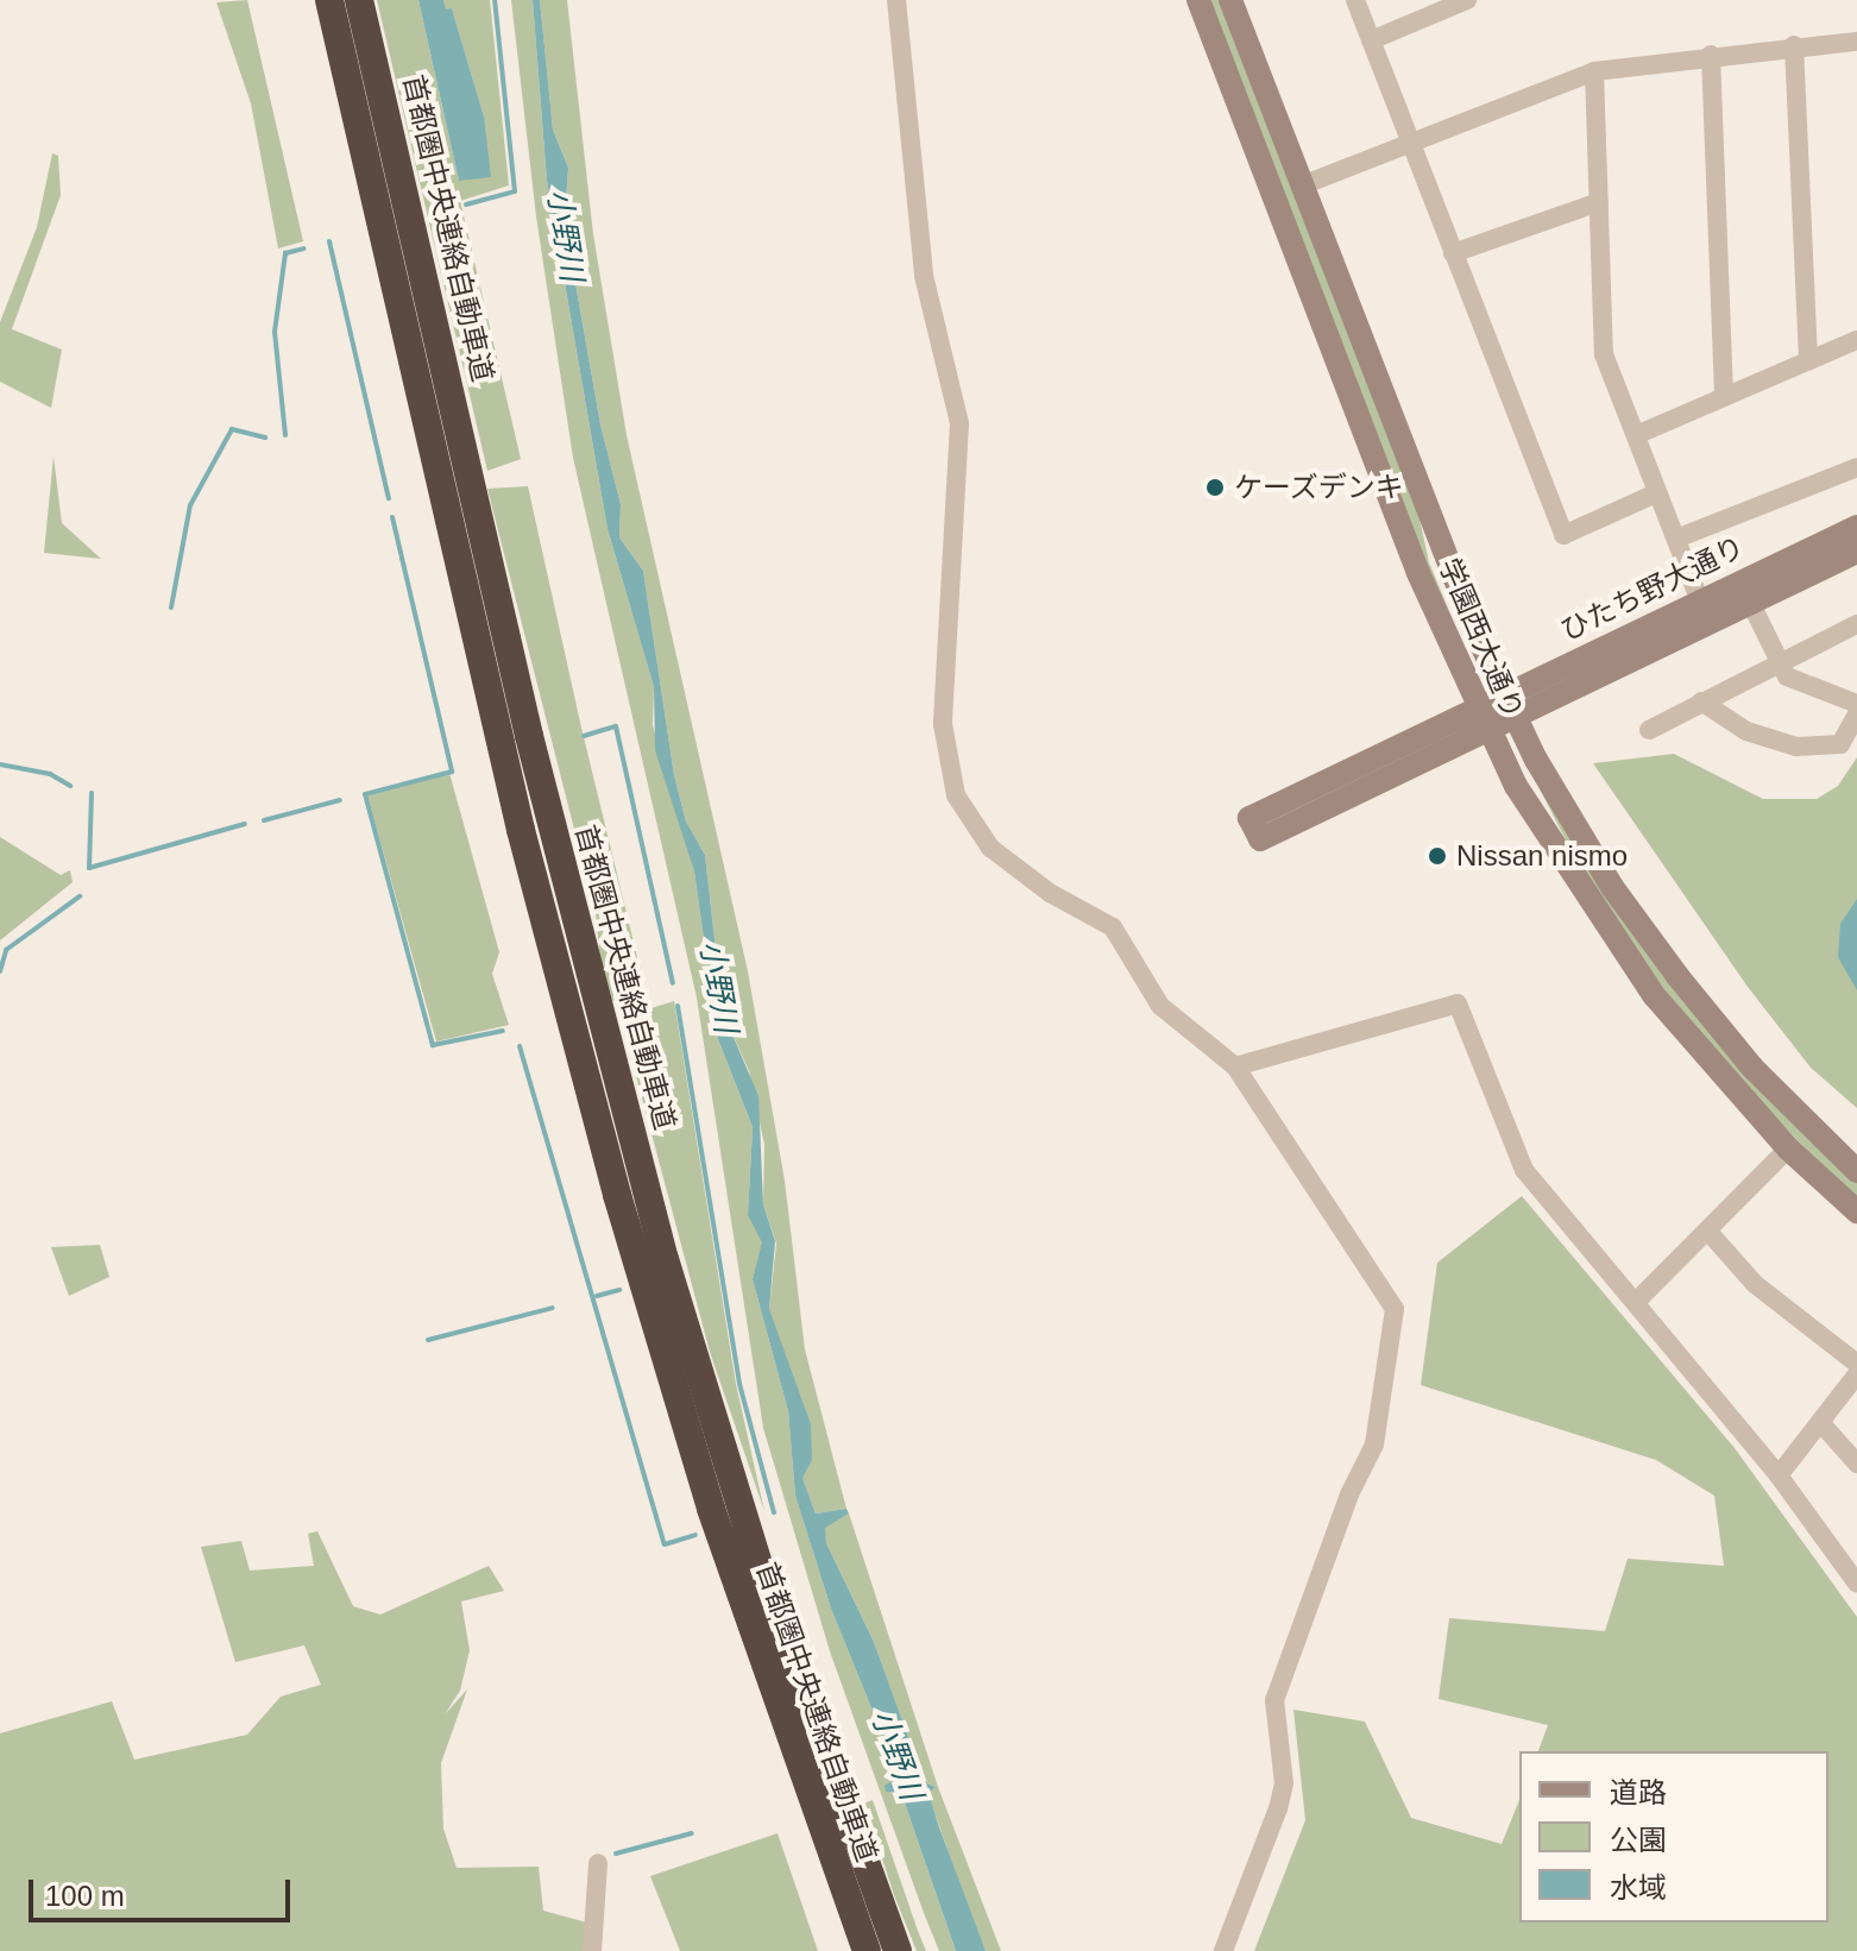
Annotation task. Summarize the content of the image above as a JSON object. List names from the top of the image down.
{
  "streets": {
    "highway": ["首都圏中央連絡自動車道"],
    "main road": ["ひたち野大通り", "学園西大通り"]
  },
  "crossings": [
    ["ひたち野大通り", "学園西大通り"]
  ],
  "water": ["小野川"],
  "places": ["ケーズデンキ", "Nissan nismo"],
  "legend": ["道路", "公園", "水域"],
  "scale_bar": "100 m"
}
